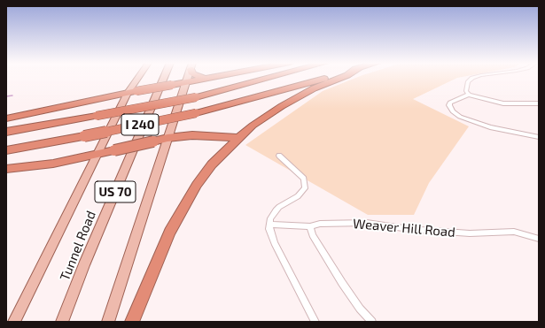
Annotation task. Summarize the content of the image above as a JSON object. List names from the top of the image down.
{
  "streets": {
    "highway": ["I 240"],
    "main road": ["US 70", "Tunnel Road"],
    "street": ["Weaver Hill Road"]
  }
}
